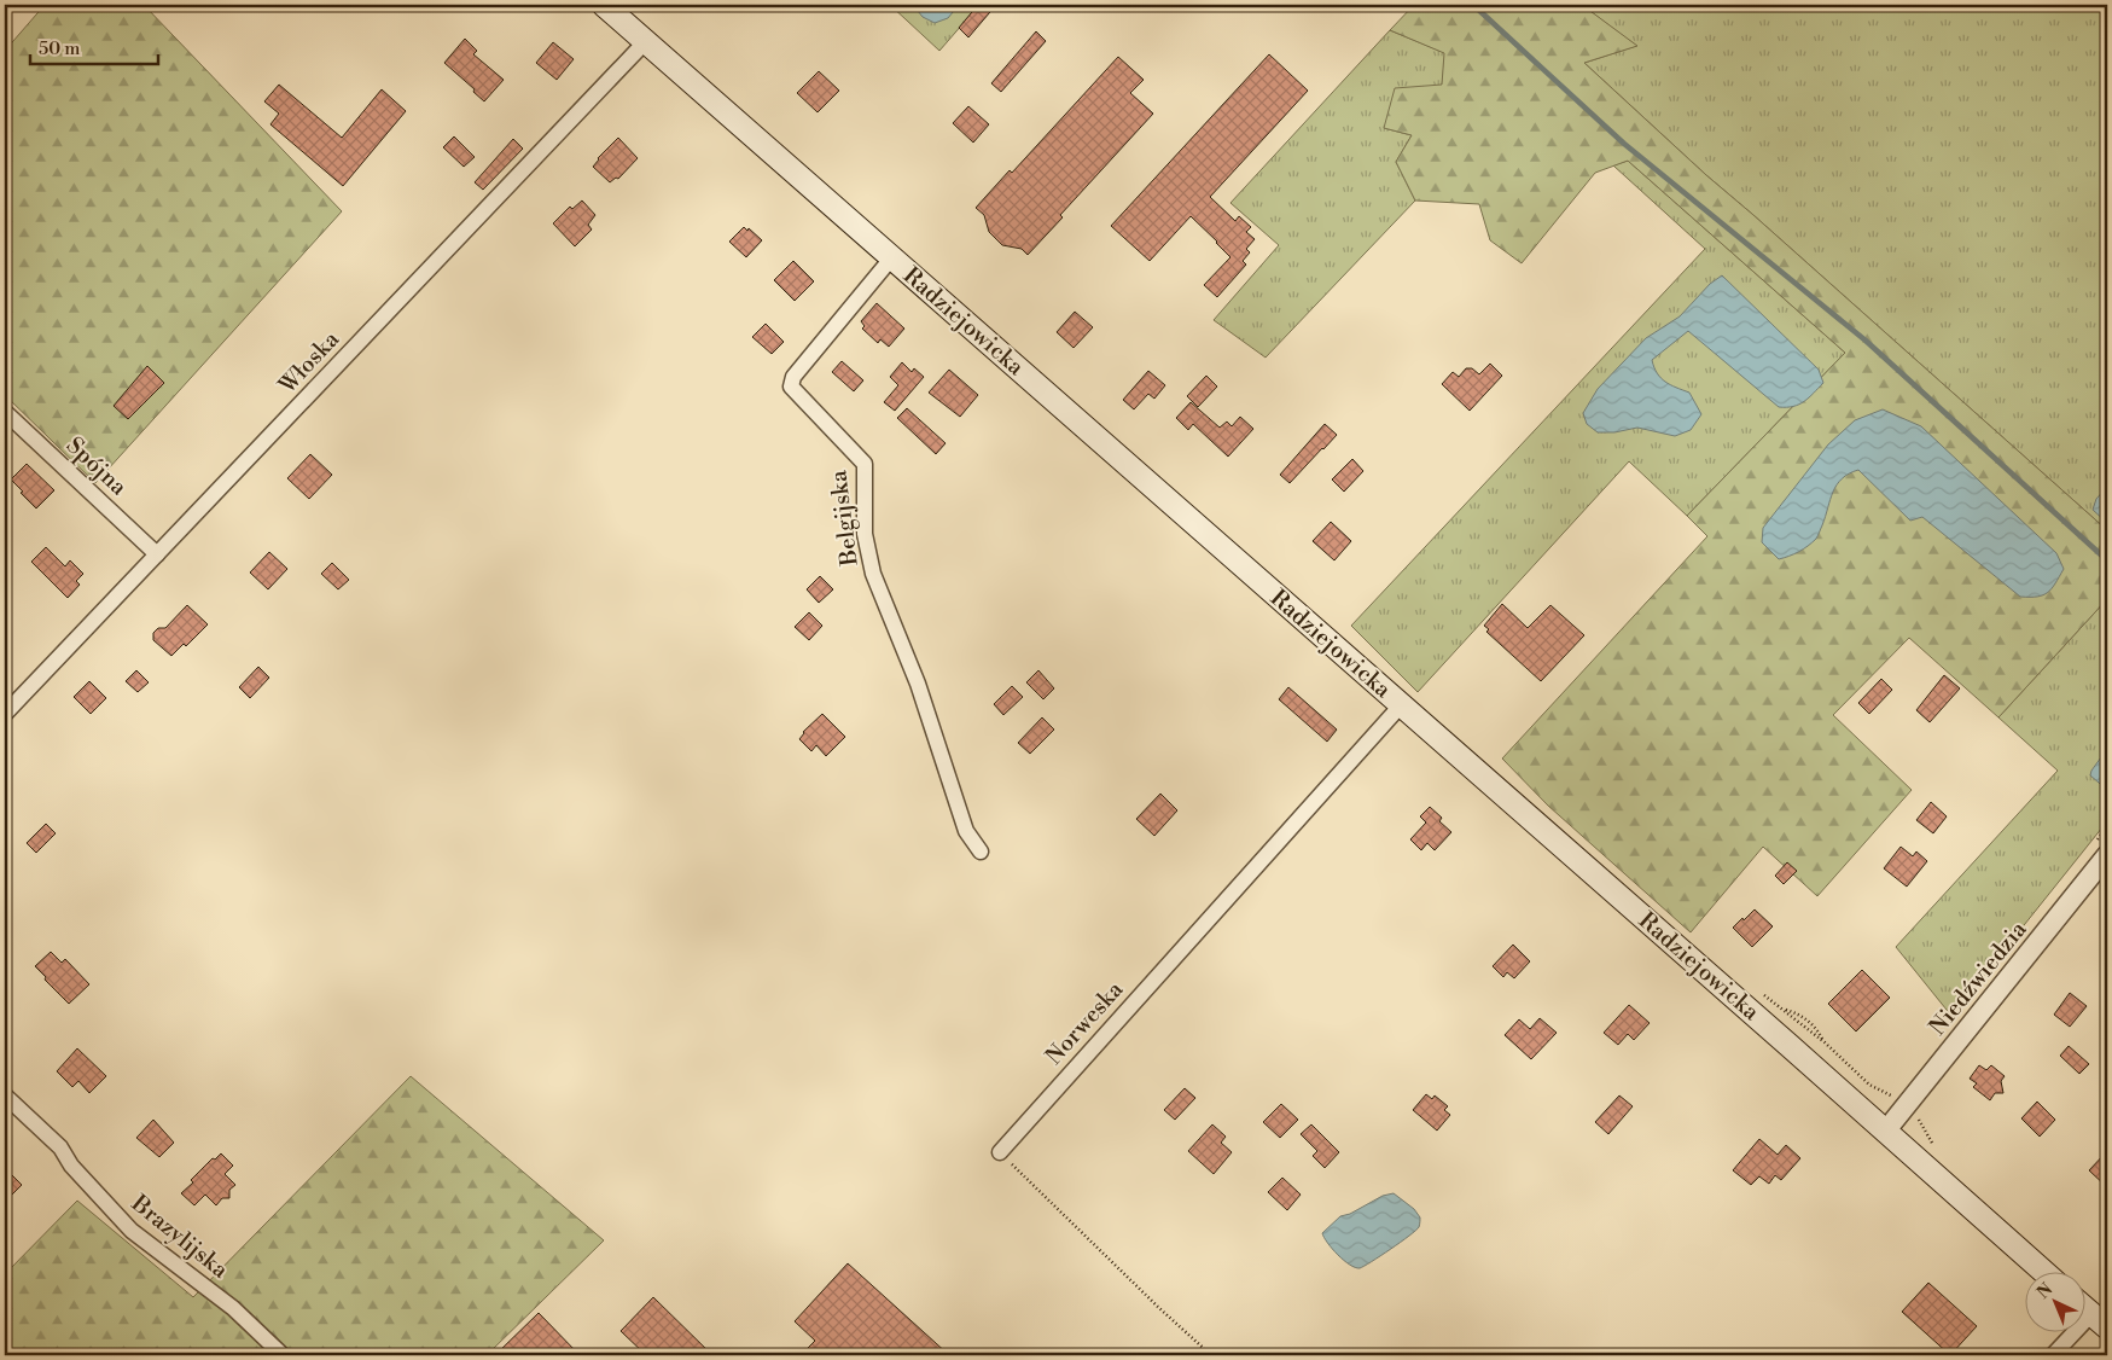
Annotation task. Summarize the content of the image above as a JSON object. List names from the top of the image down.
{
  "streets": {
    "main road": ["Radziejowicka"],
    "street": [
      "Włoska",
      "Spójna",
      "Belgijska",
      "Niedźwiedzia",
      "Norweska",
      "Brazylijska"
    ]
  },
  "crossings": [
    ["Radziejowicka", "Włoska"],
    ["Radziejowicka", "Belgijska"],
    ["Radziejowicka", "Niedźwiedzia"],
    ["Radziejowicka", "Norweska"],
    ["Włoska", "Spójna"]
  ],
  "scale_bar": "50 m",
  "north": "top left"
}
